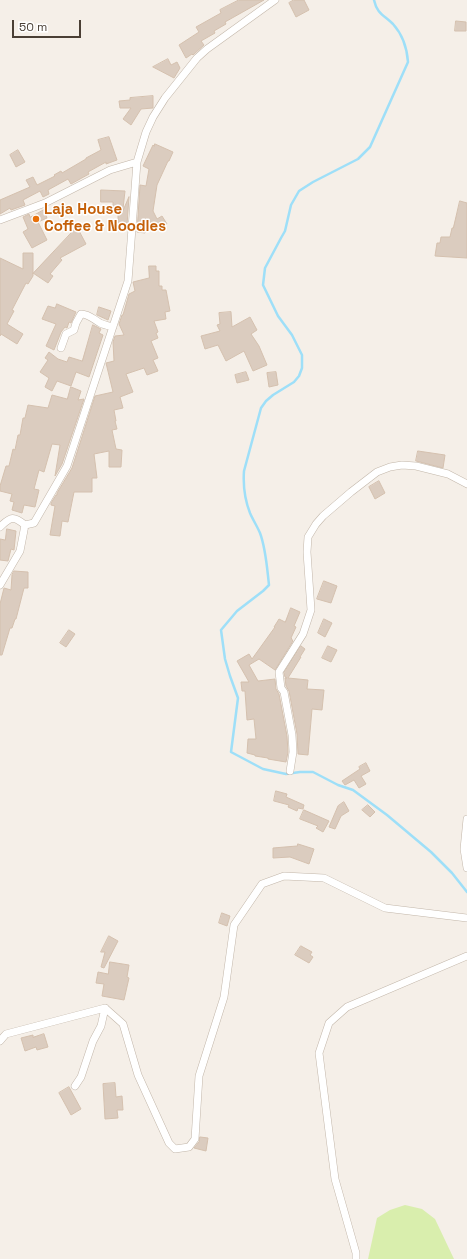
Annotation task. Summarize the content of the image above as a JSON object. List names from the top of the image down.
{
  "places": ["Laja House Coffee & Noodles"],
  "scale_bar": "50 m"
}
